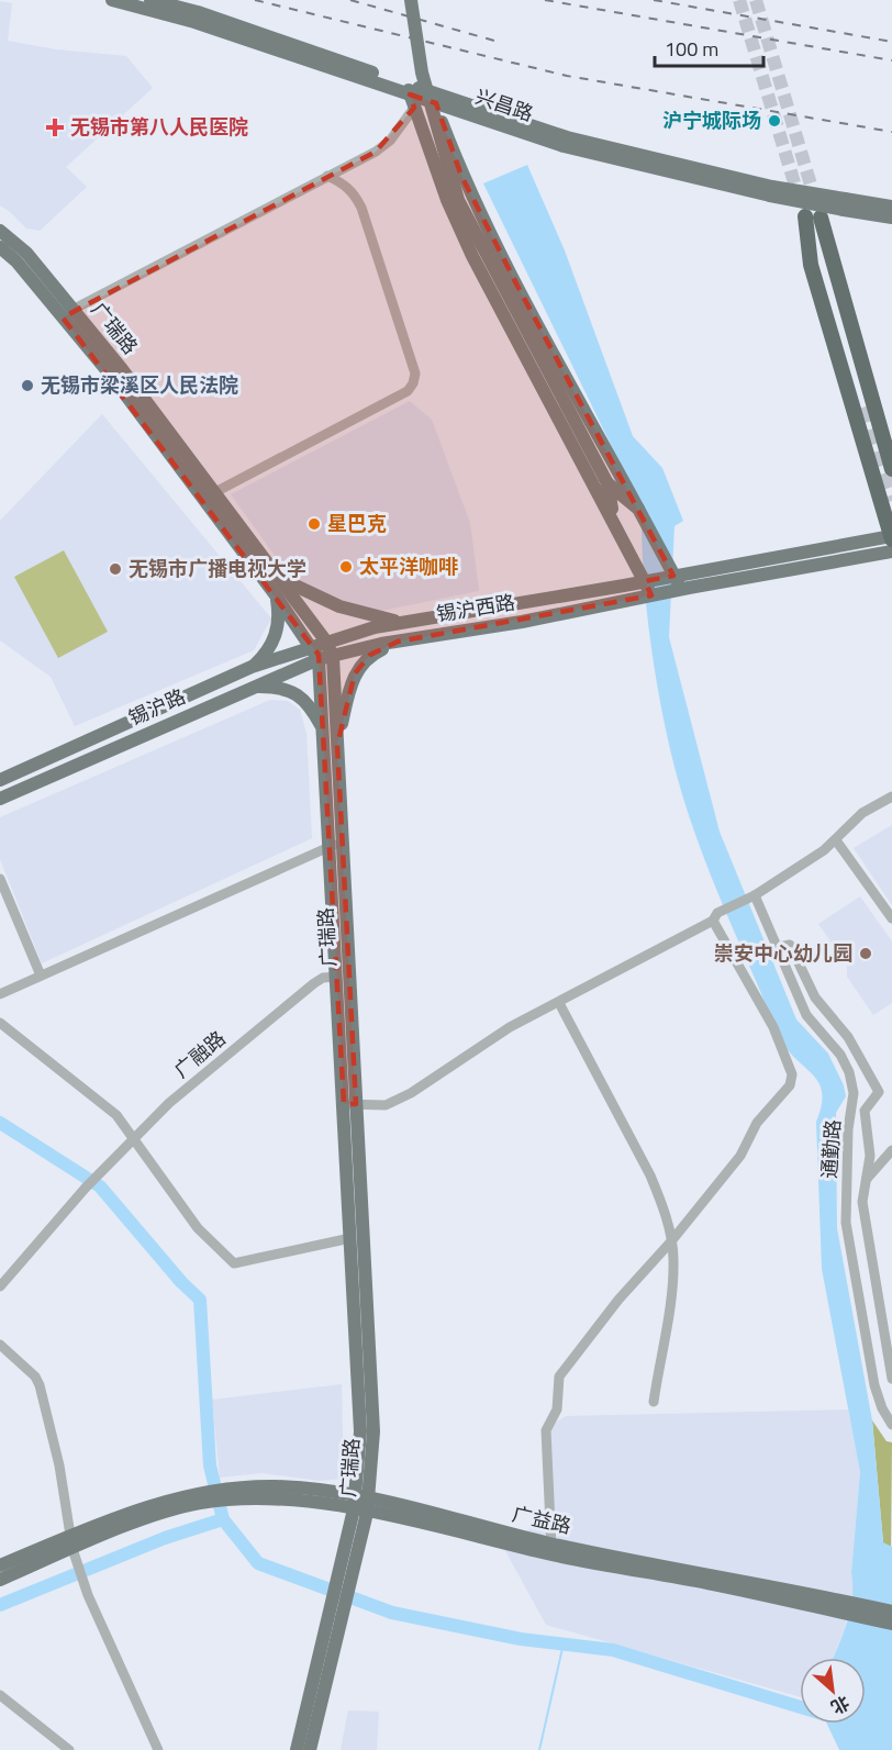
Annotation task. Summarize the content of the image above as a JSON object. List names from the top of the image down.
{
  "streets": {
    "main road": [
      "兴昌路",
      "广瑞路",
      "锡沪西路",
      "锡沪路",
      "广益路"
    ],
    "street": ["广融路", "通勤路"]
  },
  "crossings": [
    ["广瑞路", "锡沪西路"],
    ["广瑞路", "锡沪路"],
    ["广瑞路", "广融路"],
    ["广瑞路", "广益路"],
    ["锡沪西路", "锡沪路"]
  ],
  "places": {
    "other": [
      "沪宁城际场",
      "无锡市梁溪区人民法院",
      "星巴克",
      "太平洋咖啡",
      "无锡市广播电视大学",
      "崇安中心幼儿园"
    ],
    "health": ["无锡市第八人民医院"]
  },
  "scale_bar": "100 m",
  "north": "bottom right"
}
